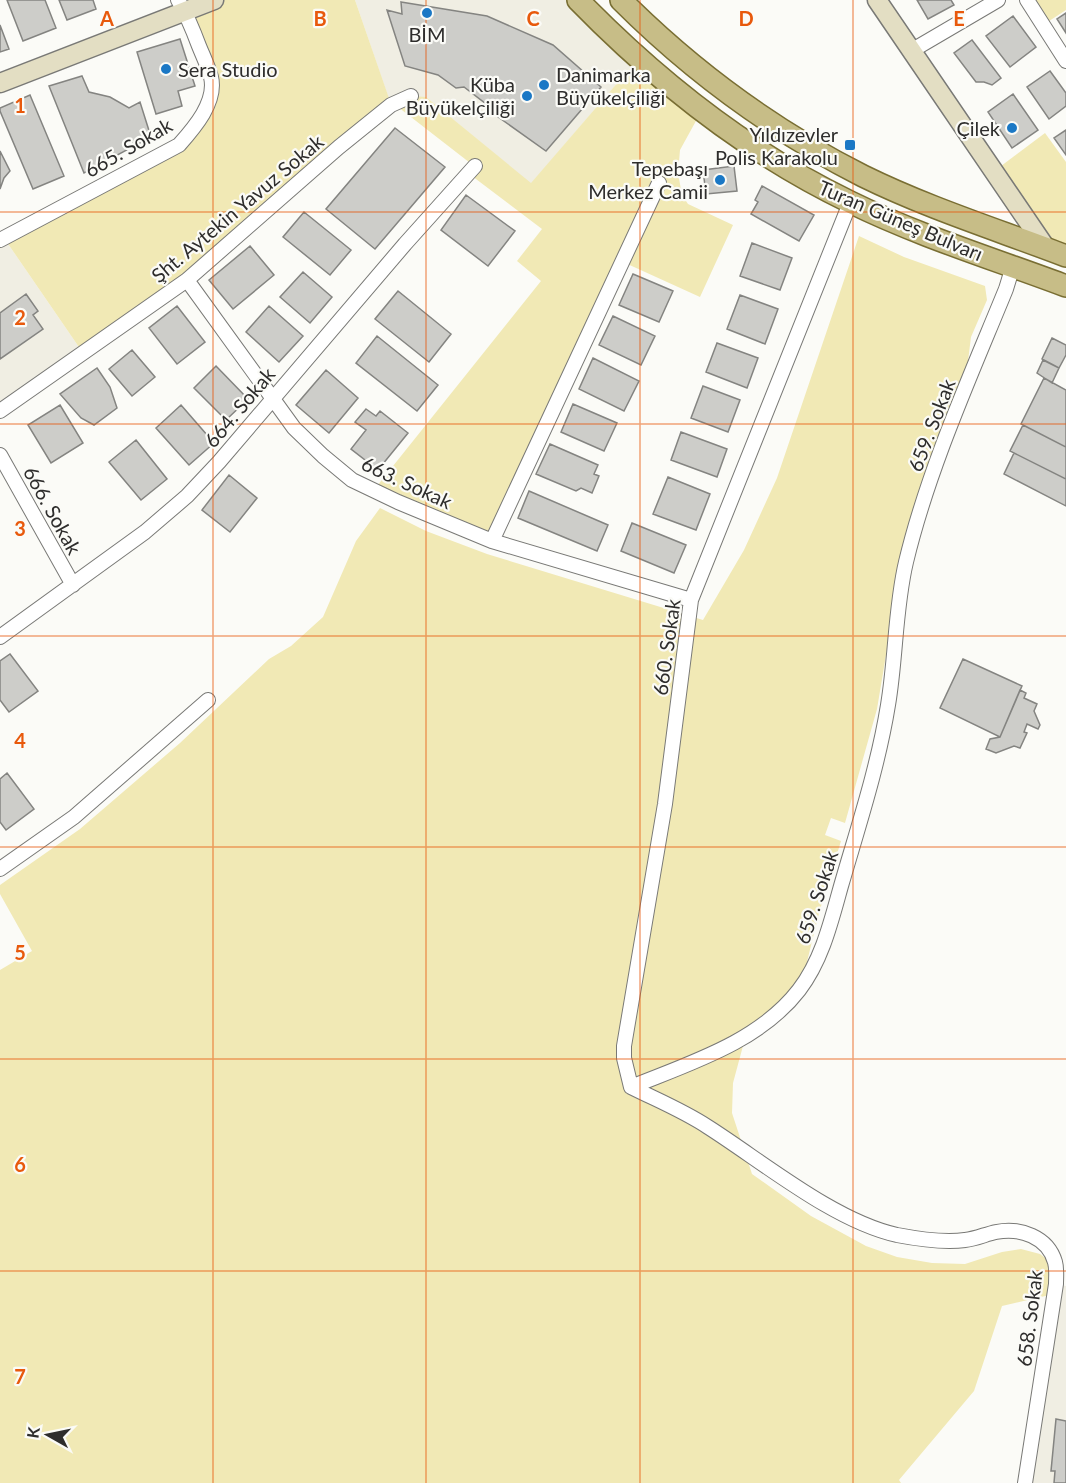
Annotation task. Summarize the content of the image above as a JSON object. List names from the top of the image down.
{
  "streets": {
    "main road": ["Turan Güneş Bulvarı"],
    "street": [
      "665. Sokak",
      "Şht. Aytekin Yavuz Sokak",
      "664. Sokak",
      "659. Sokak",
      "663. Sokak",
      "666. Sokak",
      "660. Sokak",
      "658. Sokak"
    ]
  },
  "crossings": [
    ["Şht. Aytekin Yavuz Sokak", "663. Sokak"],
    ["Turan Güneş Bulvarı", "659. Sokak"],
    ["Turan Güneş Bulvarı", "660. Sokak"],
    ["664. Sokak", "663. Sokak"],
    ["664. Sokak", "666. Sokak"],
    ["659. Sokak", "660. Sokak"],
    ["659. Sokak", "658. Sokak"],
    ["663. Sokak", "660. Sokak"],
    ["660. Sokak", "658. Sokak"]
  ],
  "places": {
    "other": [
      "BİM",
      "Sera Studio",
      "Danimarka Büyükelçiliği",
      "Küba Büyükelçiliği",
      "Çilek",
      "Tepebaşı Merkez Camii"
    ],
    "transit": ["Yıldızevler Polis Karakolu"]
  },
  "north": "left",
  "grid": {
    "columns": [
      "A",
      "B",
      "C",
      "D",
      "E"
    ],
    "rows": [
      "1",
      "2",
      "3",
      "4",
      "5",
      "6",
      "7"
    ]
  }
}
